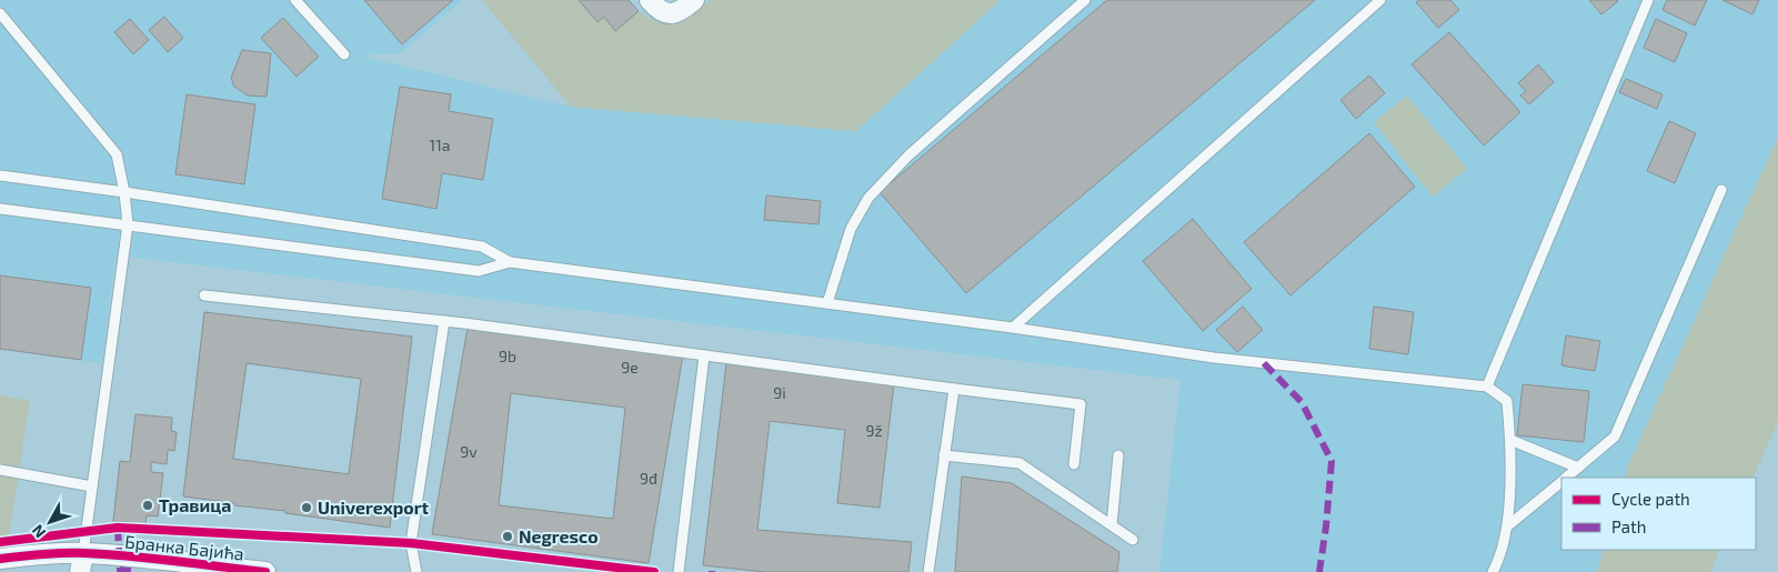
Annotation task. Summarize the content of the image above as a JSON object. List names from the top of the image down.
{
  "streets": {
    "street": ["Бранка Бајића"]
  },
  "places": ["Травица", "Univerexport", "Negresco"],
  "house_numbers": [
    "11a",
    "9b",
    "9e",
    "9i",
    "9ž",
    "9v",
    "9đ"
  ],
  "legend": ["Cycle path", "Path"],
  "north": "bottom left"
}
